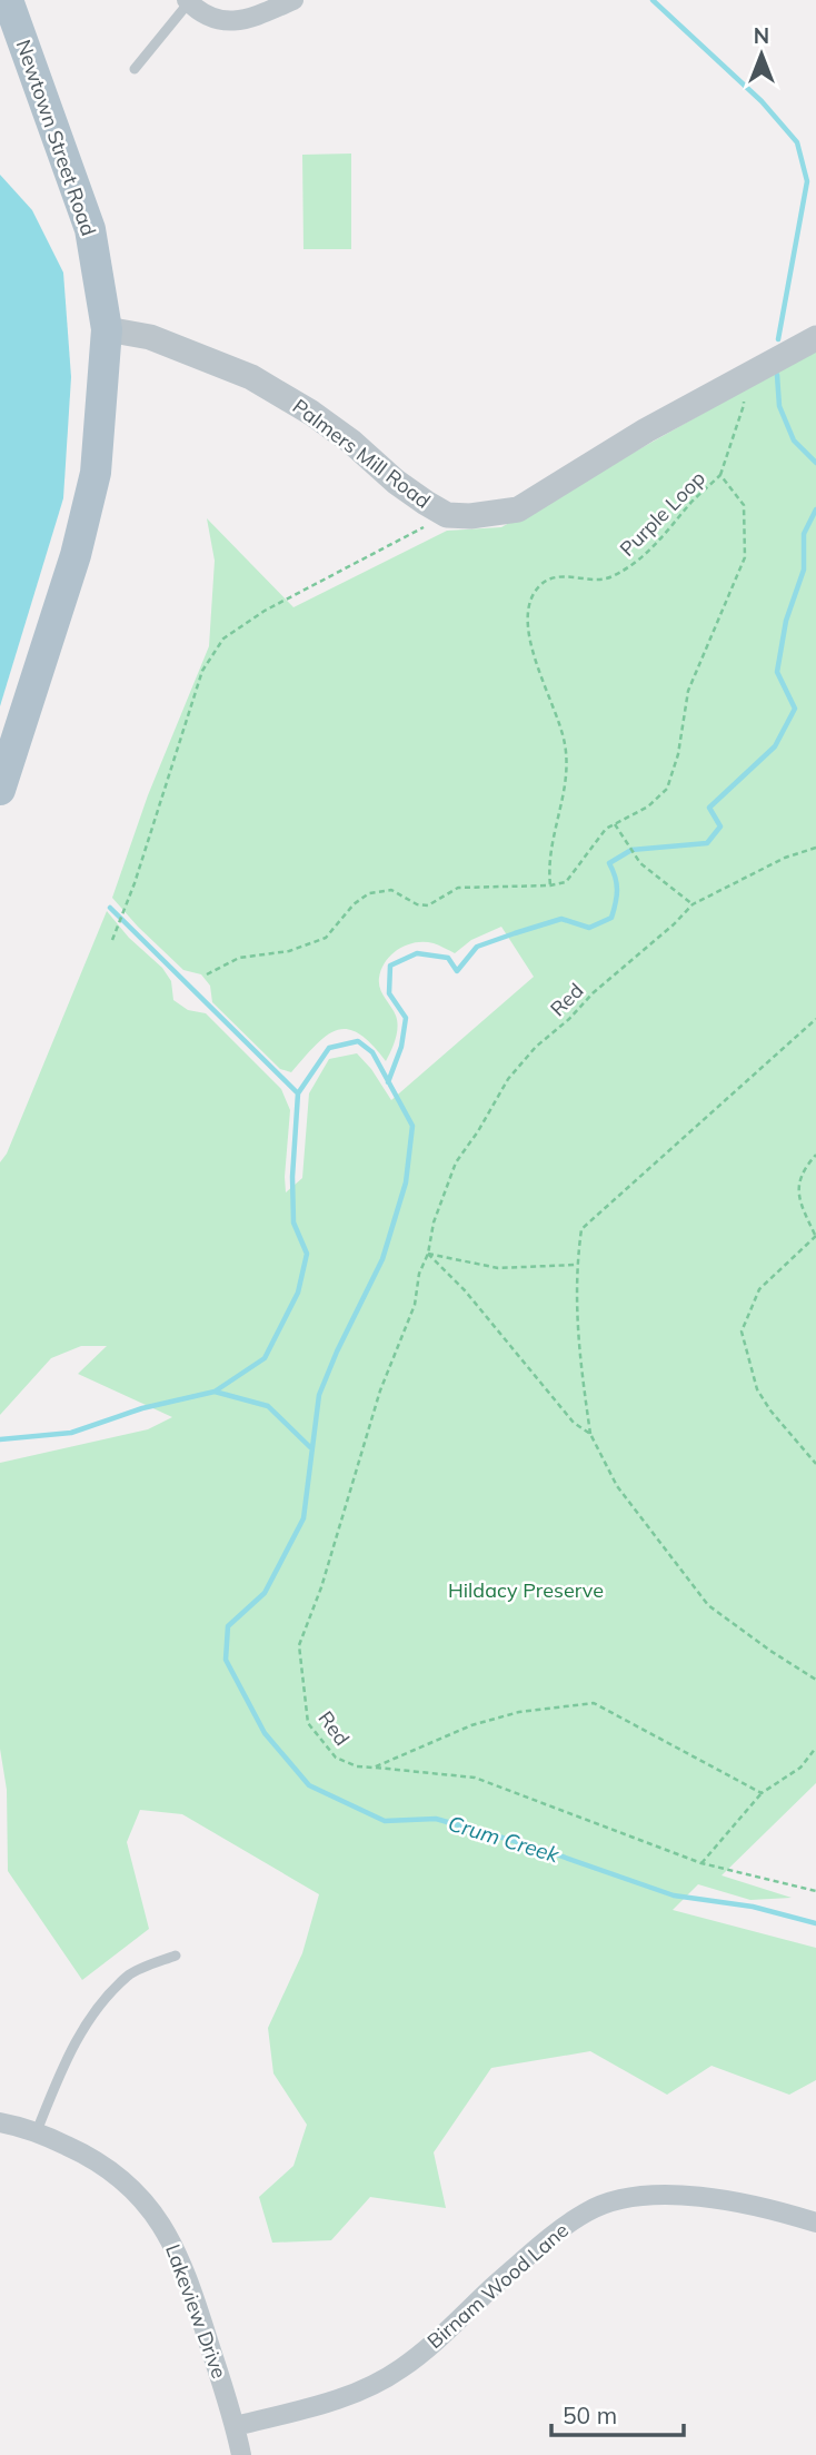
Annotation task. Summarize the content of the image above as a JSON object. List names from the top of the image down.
{
  "streets": {
    "main road": ["Newtown Street Road"],
    "street": ["Palmers Mill Road", "Birnam Wood Lane", "Lakeview Drive"],
    "path": ["Purple Loop", "Red"]
  },
  "crossings": [
    ["Newtown Street Road", "Palmers Mill Road"],
    ["Birnam Wood Lane", "Lakeview Drive"]
  ],
  "water": ["Crum Creek"],
  "parks": ["Hildacy Preserve"],
  "scale_bar": "50 m",
  "north": "top"
}
